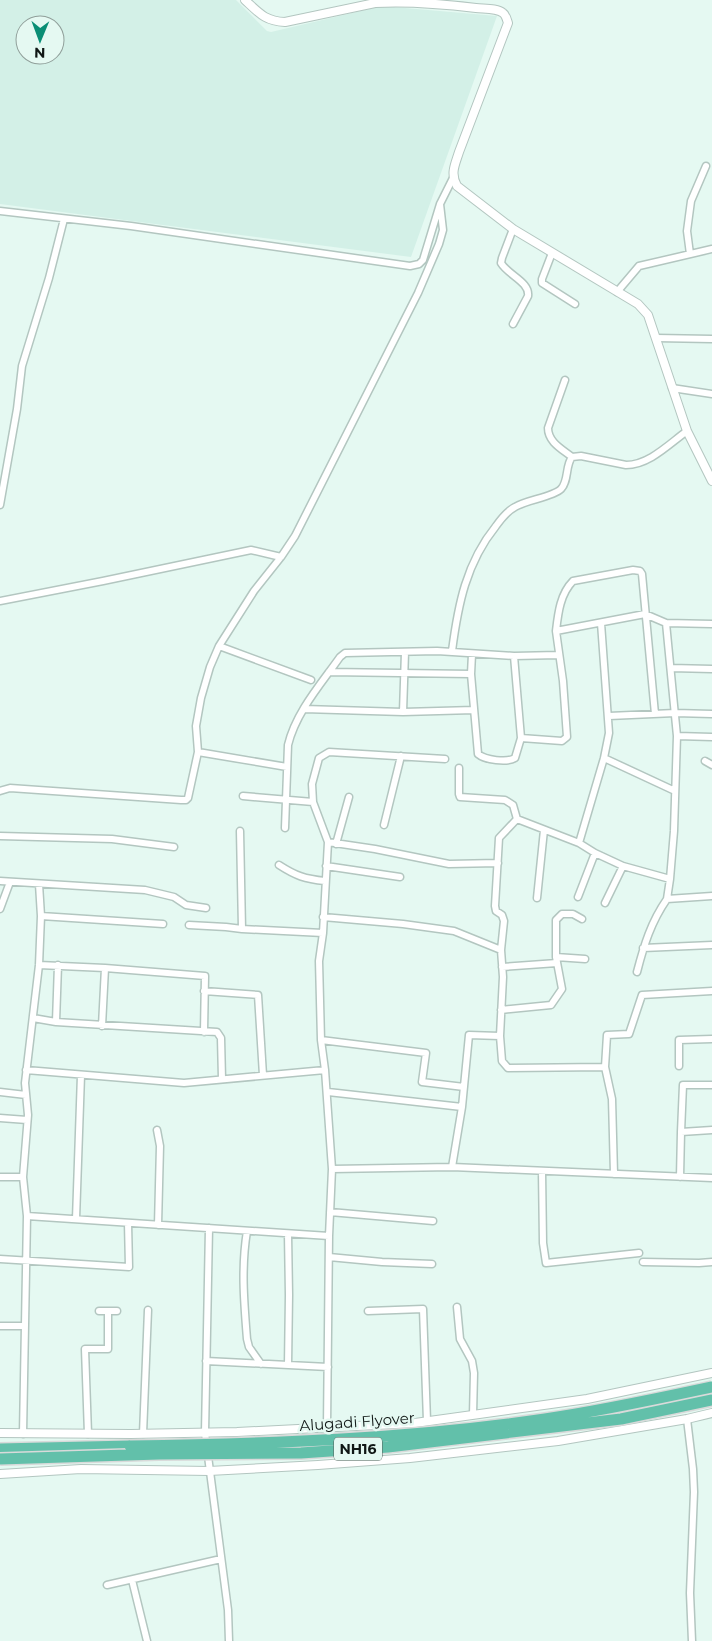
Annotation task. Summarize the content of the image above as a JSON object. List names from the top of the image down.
{
  "streets": {
    "highway": ["Alugadi Flyover", "NH16"]
  },
  "north": "bottom"
}
